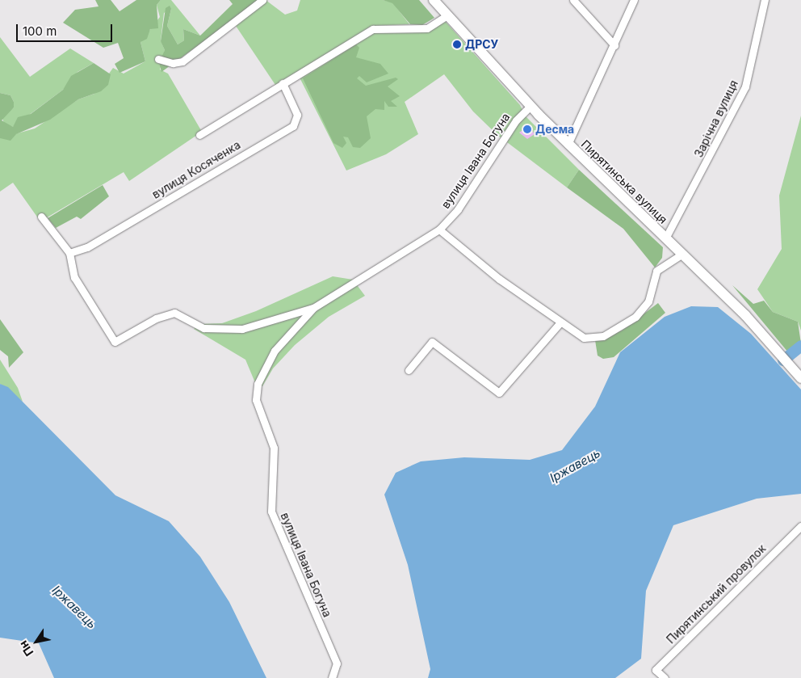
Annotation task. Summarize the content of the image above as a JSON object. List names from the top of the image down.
{
  "streets": {
    "main road": ["Пирятинська вулиця"],
    "street": [
      "Зарічна вулиця",
      "вулиця Івана Богуна",
      "вулиця Косяченка",
      "Пирятинський провулок"
    ]
  },
  "crossings": [
    ["Зарічна вулиця", "Пирятинська вулиця"],
    ["вулиця Івана Богуна", "вулиця Косяченка"],
    ["вулиця Івана Богуна", "Пирятинська вулиця"]
  ],
  "water": ["Іржавець"],
  "places": ["ДРСУ", "Десма"],
  "scale_bar": "100 m",
  "north": "bottom left"
}
